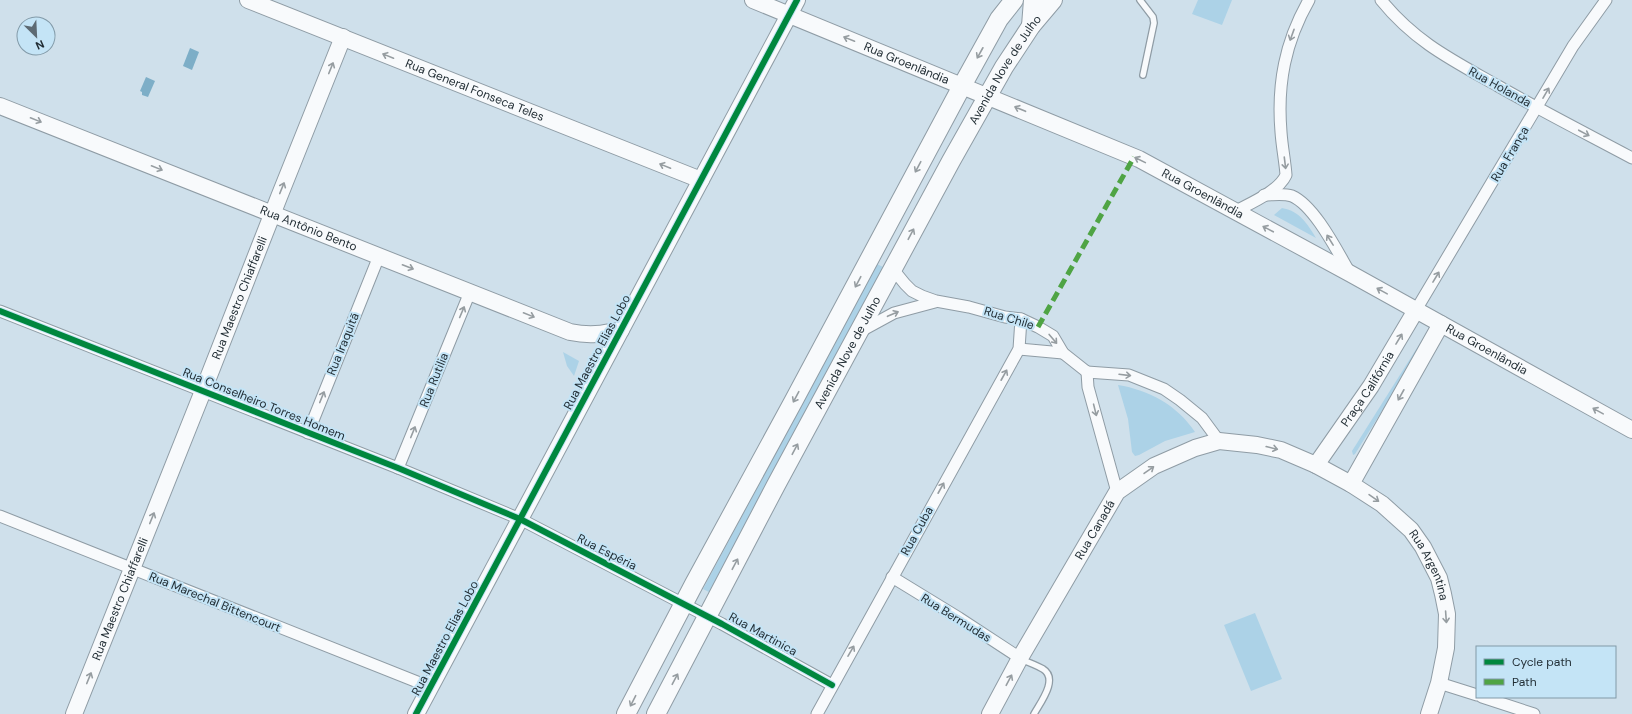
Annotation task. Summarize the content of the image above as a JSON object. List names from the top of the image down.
{
  "streets": {
    "main road": ["Avenida Nove de Julho"],
    "street": [
      "Rua Groenlândia",
      "Rua Holanda",
      "Rua General Fonseca Teles",
      "Rua França",
      "Rua Antônio Bento",
      "Rua Maestro Chiaffarelli",
      "Rua Chile",
      "Rua Iraquitã",
      "Rua Maestro Elias Lobo",
      "Rua Rutilia",
      "Praça Califórnia",
      "Rua Conselheiro Torres Homem",
      "Rua Canadá",
      "Rua Cuba",
      "Rua Espéria",
      "Rua Argentina",
      "Rua Marechal Bittencourt",
      "Rua Bermudas",
      "Rua Martinica"
    ]
  },
  "crossings": [
    ["Rua Groenlândia", "Avenida Nove de Julho"],
    ["Rua Groenlândia", "Rua França"],
    ["Rua Groenlândia", "Rua Maestro Elias Lobo"],
    ["Rua Groenlândia", "Praça Califórnia"],
    ["Avenida Nove de Julho", "Rua Chile"],
    ["Avenida Nove de Julho", "Rua Espéria"],
    ["Avenida Nove de Julho", "Rua Martinica"],
    ["Rua Holanda", "Rua França"],
    ["Rua General Fonseca Teles", "Rua Maestro Chiaffarelli"],
    ["Rua General Fonseca Teles", "Rua Maestro Elias Lobo"],
    ["Rua França", "Praça Califórnia"],
    ["Rua Antônio Bento", "Rua Maestro Chiaffarelli"],
    ["Rua Antônio Bento", "Rua Iraquitã"],
    ["Rua Antônio Bento", "Rua Maestro Elias Lobo"],
    ["Rua Antônio Bento", "Rua Rutilia"],
    ["Rua Maestro Chiaffarelli", "Rua Conselheiro Torres Homem"],
    ["Rua Maestro Chiaffarelli", "Rua Marechal Bittencourt"],
    ["Rua Chile", "Rua Cuba"],
    ["Rua Iraquitã", "Rua Conselheiro Torres Homem"],
    ["Rua Maestro Elias Lobo", "Rua Conselheiro Torres Homem"],
    ["Rua Maestro Elias Lobo", "Rua Espéria"],
    ["Rua Maestro Elias Lobo", "Rua Marechal Bittencourt"],
    ["Rua Rutilia", "Rua Conselheiro Torres Homem"],
    ["Praça Califórnia", "Rua Canadá"],
    ["Praça Califórnia", "Rua Argentina"],
    ["Rua Conselheiro Torres Homem", "Rua Espéria"],
    ["Rua Canadá", "Rua Argentina"],
    ["Rua Canadá", "Rua Bermudas"],
    ["Rua Cuba", "Rua Bermudas"],
    ["Rua Cuba", "Rua Martinica"],
    ["Rua Espéria", "Rua Martinica"]
  ],
  "one_way": [
    "Rua Groenlândia",
    "Rua Holanda",
    "Rua General Fonseca Teles",
    "Rua França",
    "Rua Antônio Bento",
    "Rua Maestro Chiaffarelli",
    "Rua Iraquitã",
    "Rua Rutilia",
    "Rua Canadá",
    "Rua Cuba",
    "Rua Argentina"
  ],
  "legend": ["Cycle path", "Path"],
  "north": "bottom right"
}
